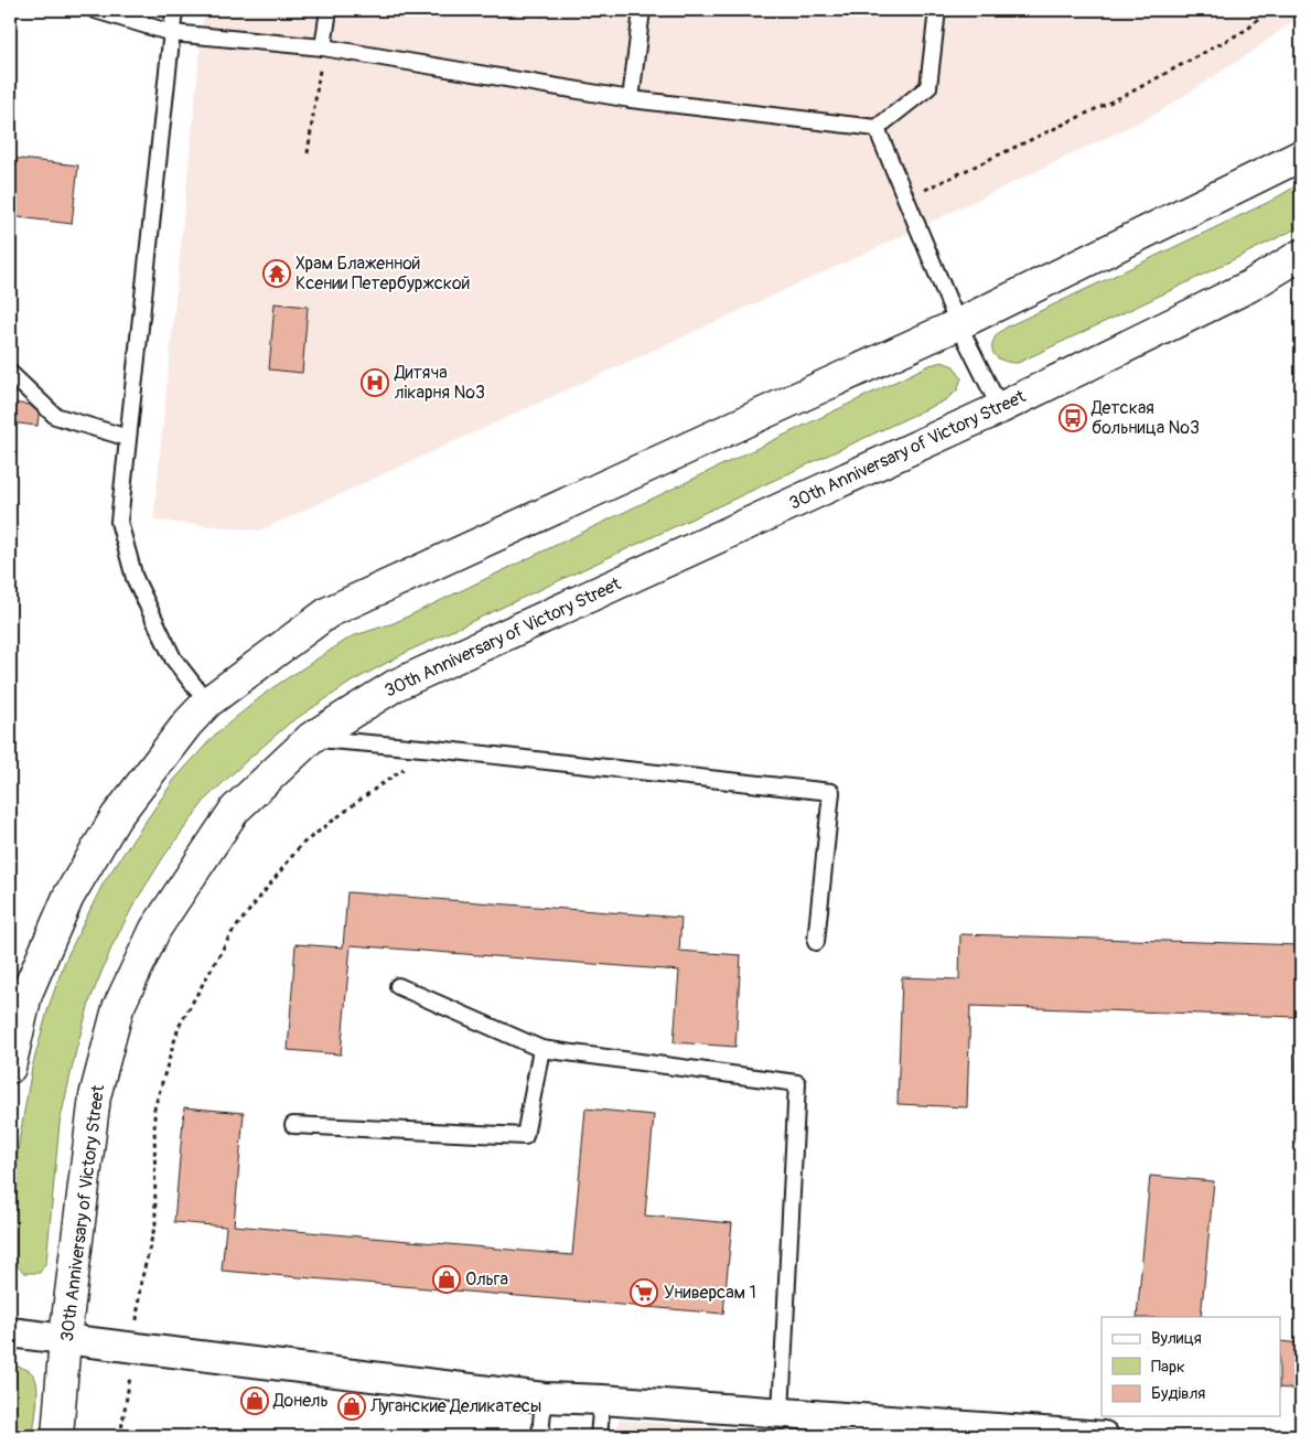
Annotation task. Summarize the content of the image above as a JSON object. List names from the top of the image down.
{
  "streets": {
    "street": ["30th Anniversary of Victory Street"]
  },
  "places": {
    "temple": ["Храм Блаженной Ксении Петербуржской"],
    "hospital": ["Дитяча лікарня №3"],
    "bus stop": ["Детская больница №3"],
    "shop": ["Ольга", "Донель", "Луганские Деликатесы"],
    "supermarket": ["Универсам 1"]
  },
  "legend": ["Вулиця", "Парк", "Будівля"]
}
